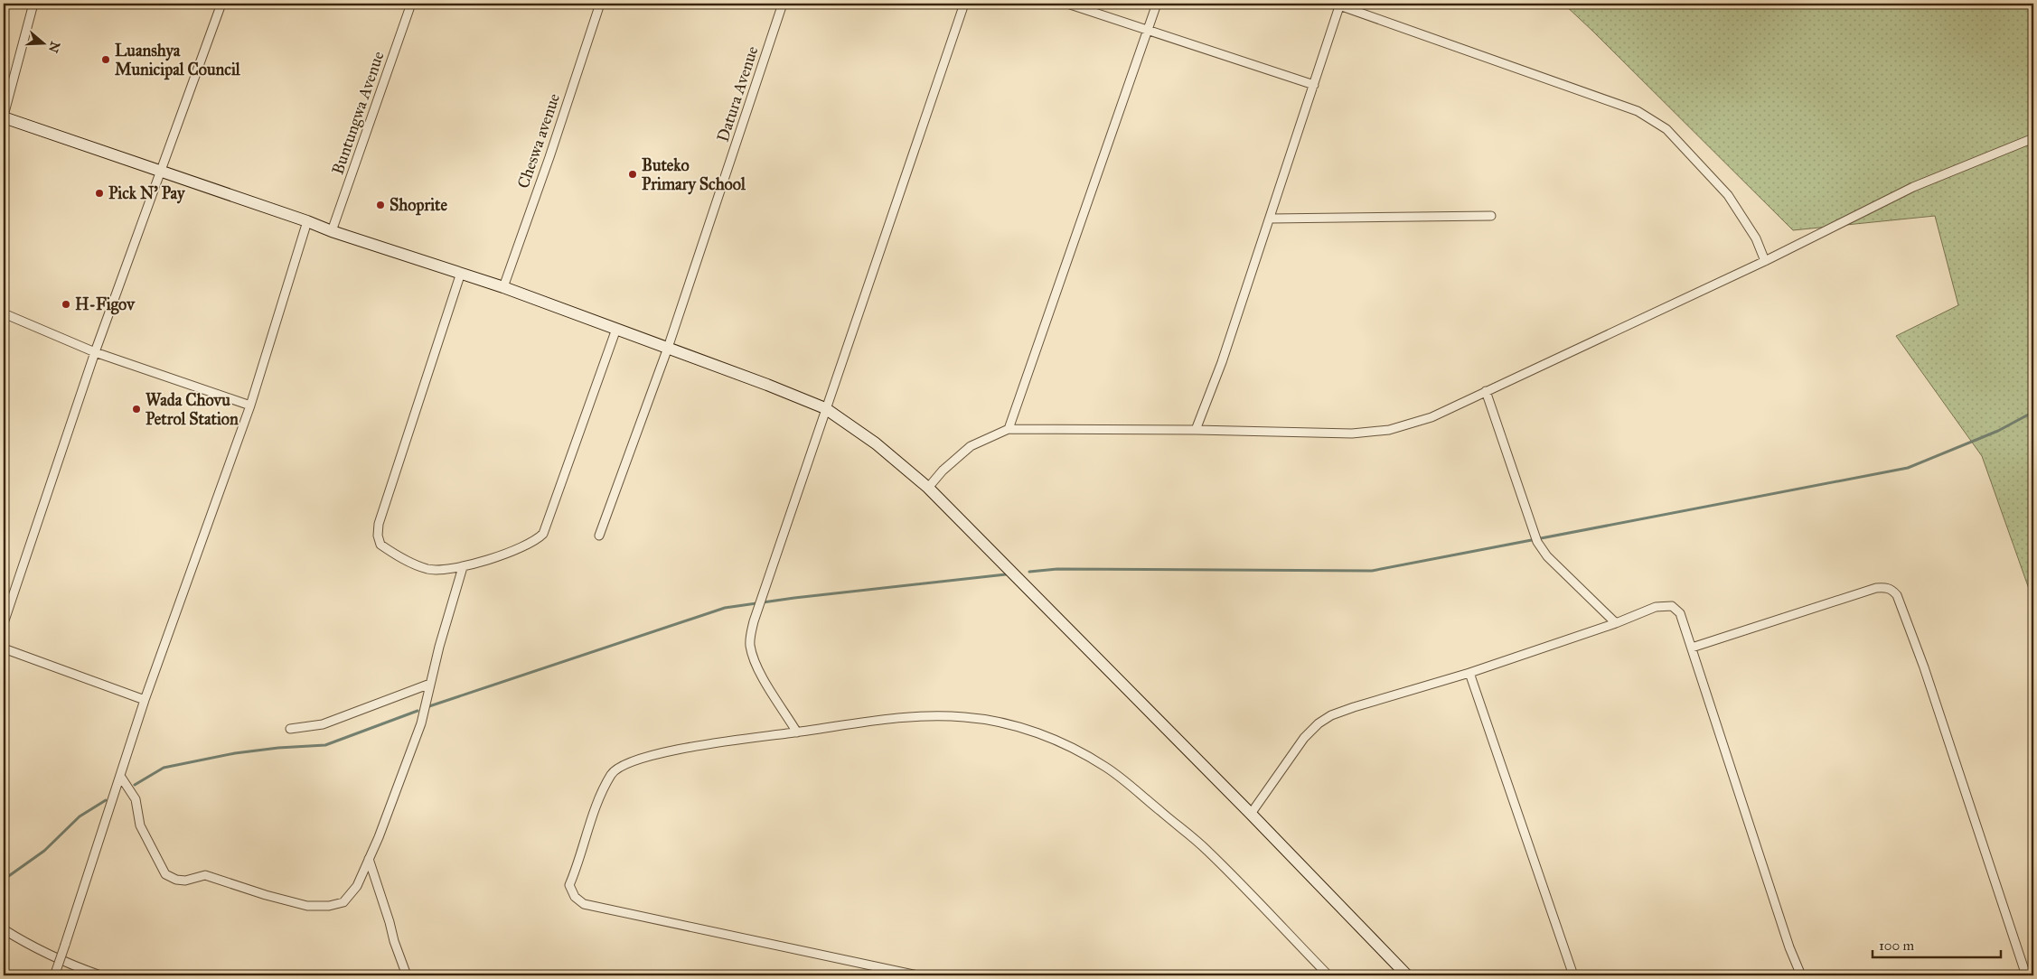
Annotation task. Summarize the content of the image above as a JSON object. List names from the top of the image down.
{
  "streets": {
    "street": ["Datura Avenue", "Buntungwa Avenue", "Cheswa avenue"]
  },
  "places": [
    "Luanshya Municipal Council",
    "Buteko Primary School",
    "Pick N' Pay",
    "Shoprite",
    "H-Figov",
    "Wada Chovu Petrol Station"
  ],
  "scale_bar": "100 m",
  "north": "right"
}
